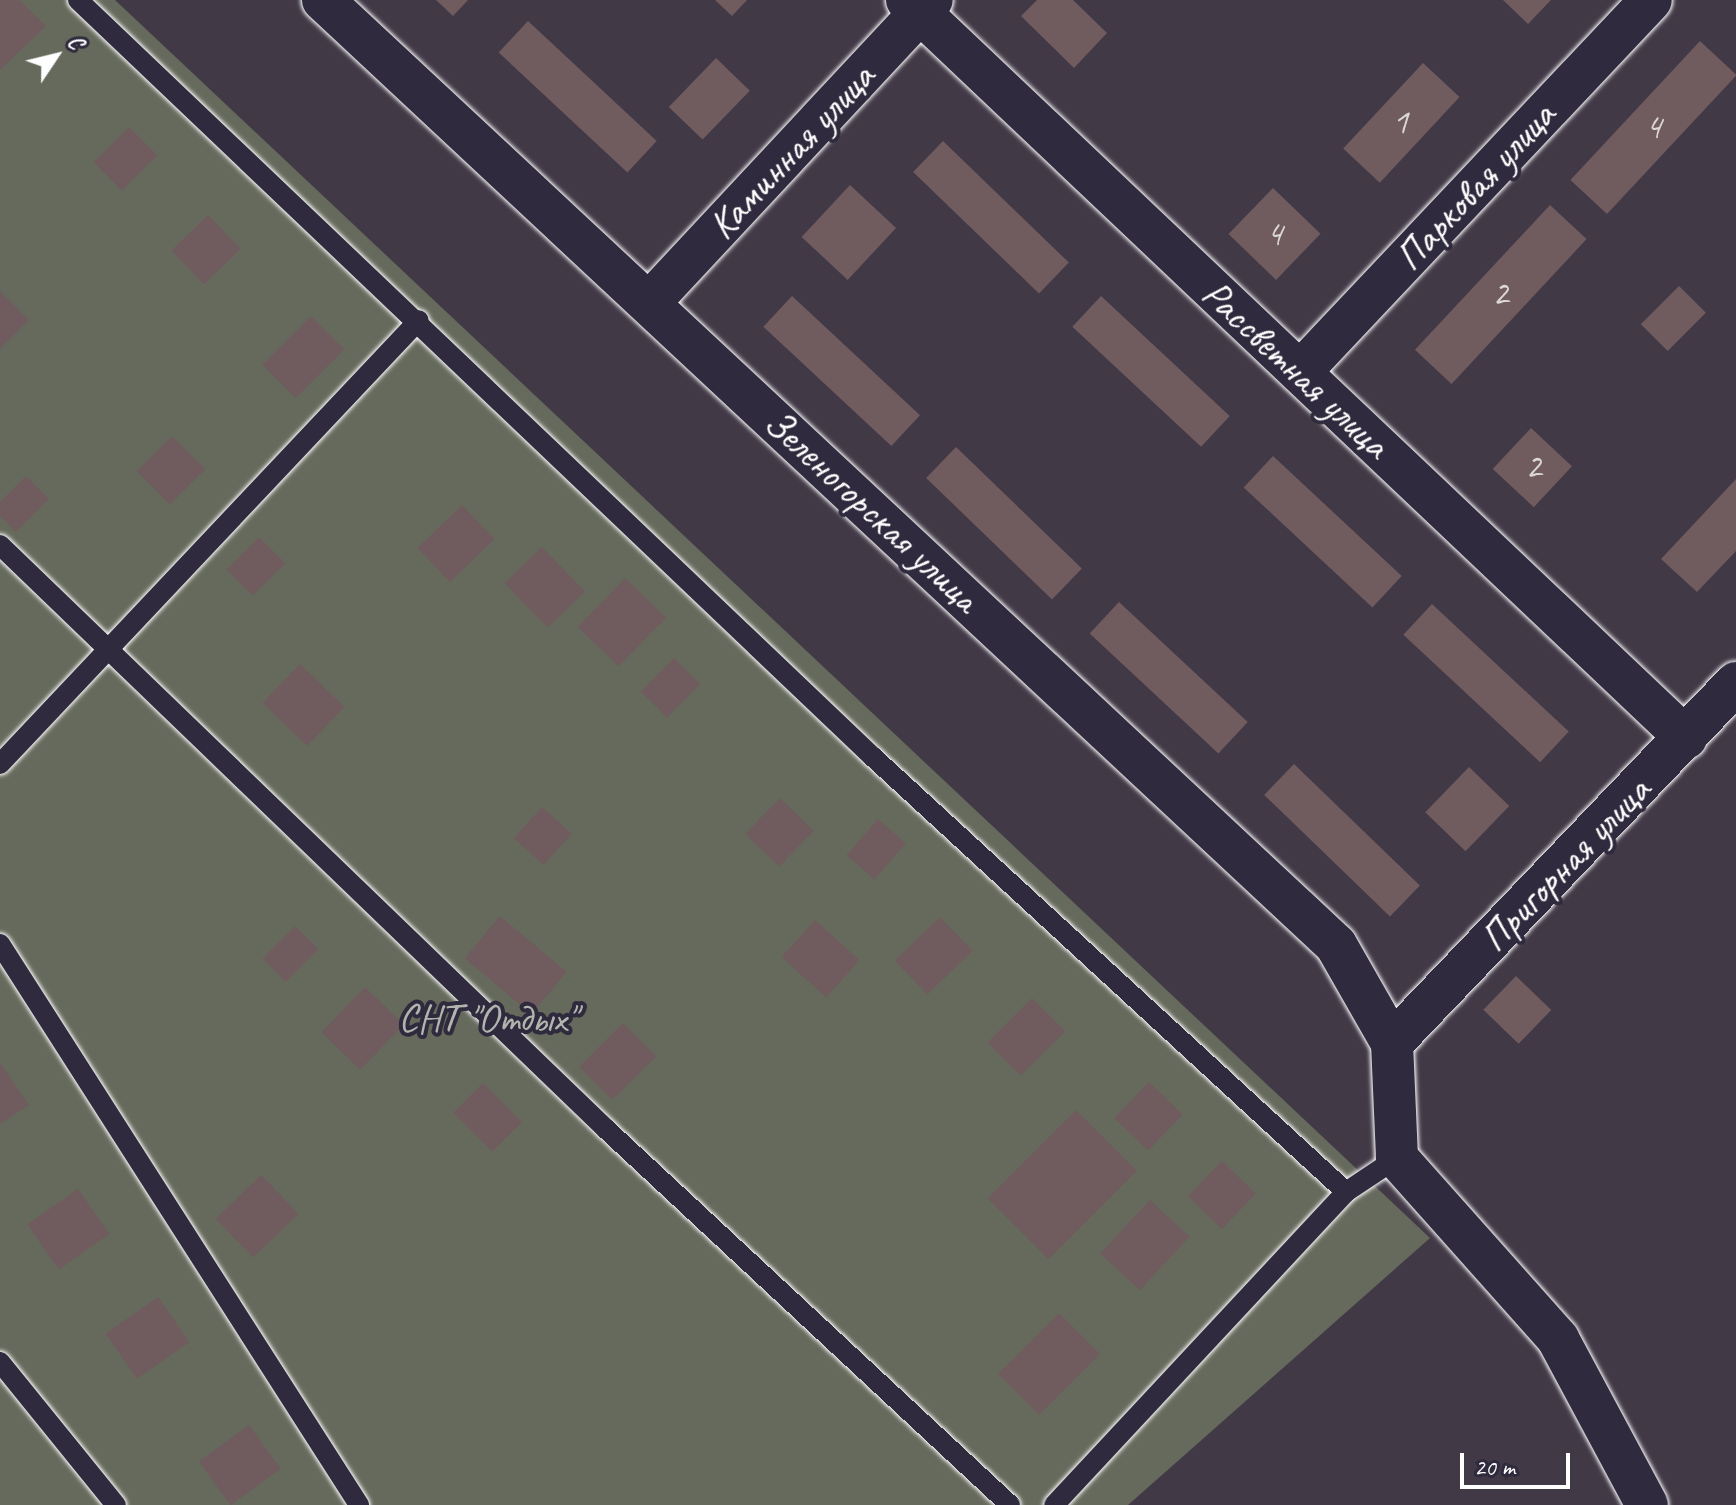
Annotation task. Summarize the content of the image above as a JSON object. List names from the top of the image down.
{
  "streets": {
    "street": [
      "Каминная улица",
      "Парковая улица",
      "Рассветная улица",
      "Зеленогорская улица",
      "Пригорная улица"
    ]
  },
  "crossings": [
    ["Каминная улица", "Рассветная улица"],
    ["Каминная улица", "Зеленогорская улица"],
    ["Парковая улица", "Рассветная улица"],
    ["Рассветная улица", "Пригорная улица"],
    ["Зеленогорская улица", "Пригорная улица"]
  ],
  "parks": ["СНТ \"Отдых\""],
  "house_numbers": [
    "1",
    "4",
    "4",
    "2",
    "2"
  ],
  "scale_bar": "20 m",
  "north": "top right"
}
